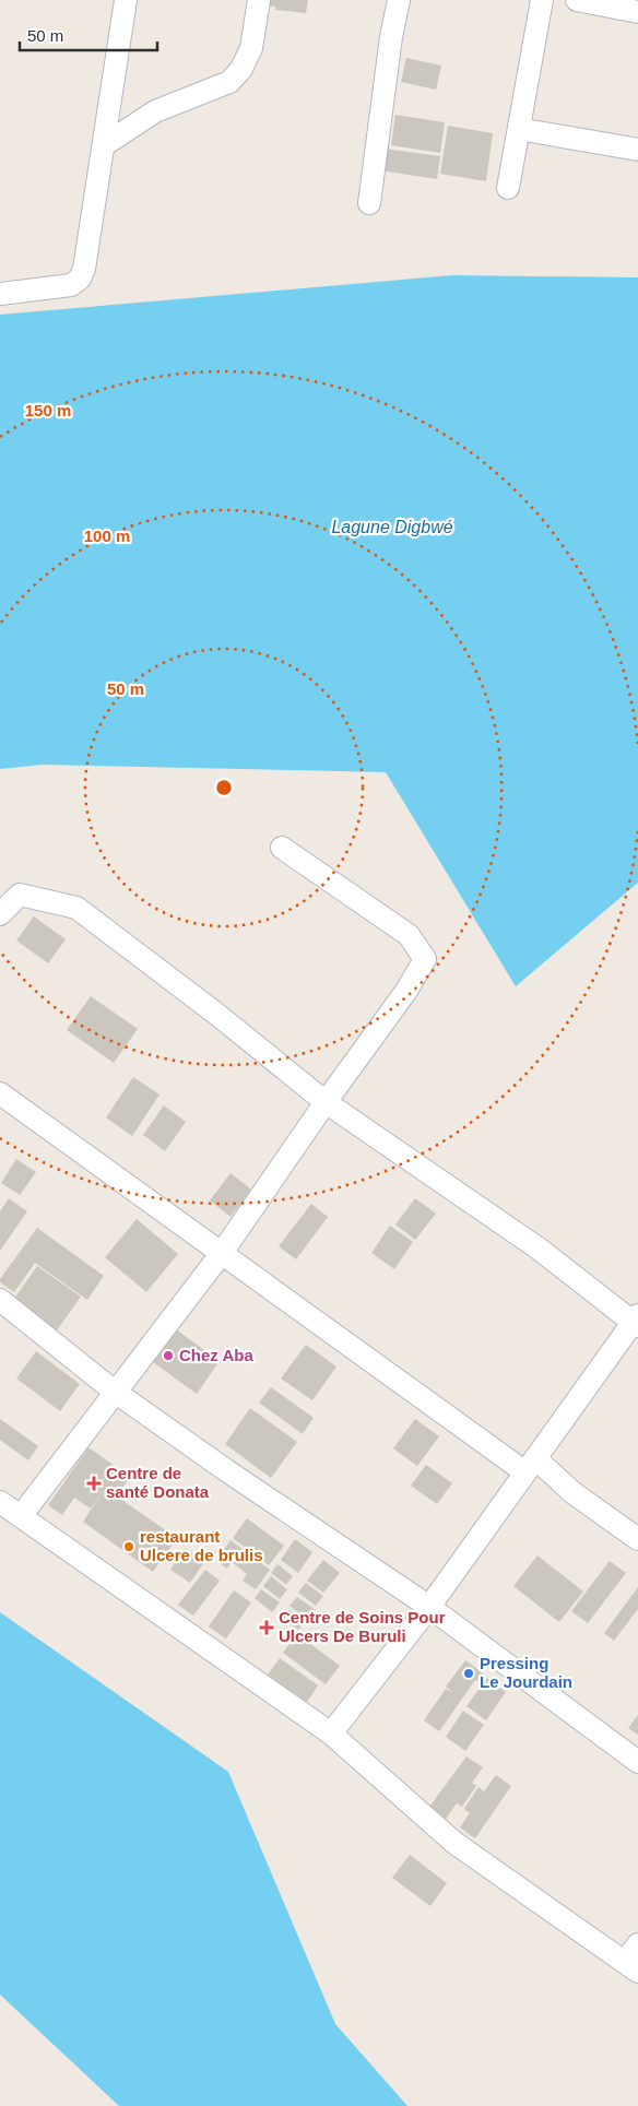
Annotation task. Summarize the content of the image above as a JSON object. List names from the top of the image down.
{
  "water": ["Lagune Digbwé"],
  "places": {
    "other": ["Chez Aba", "restaurant Ulcere de brulis", "Pressing Le Jourdain"],
    "health": ["Centre de santé Donata", "Centre de Soins Pour Ulcers De Buruli"]
  },
  "scale_bar": "50 m",
  "rings": ["150 m", "100 m", "50 m"]
}
